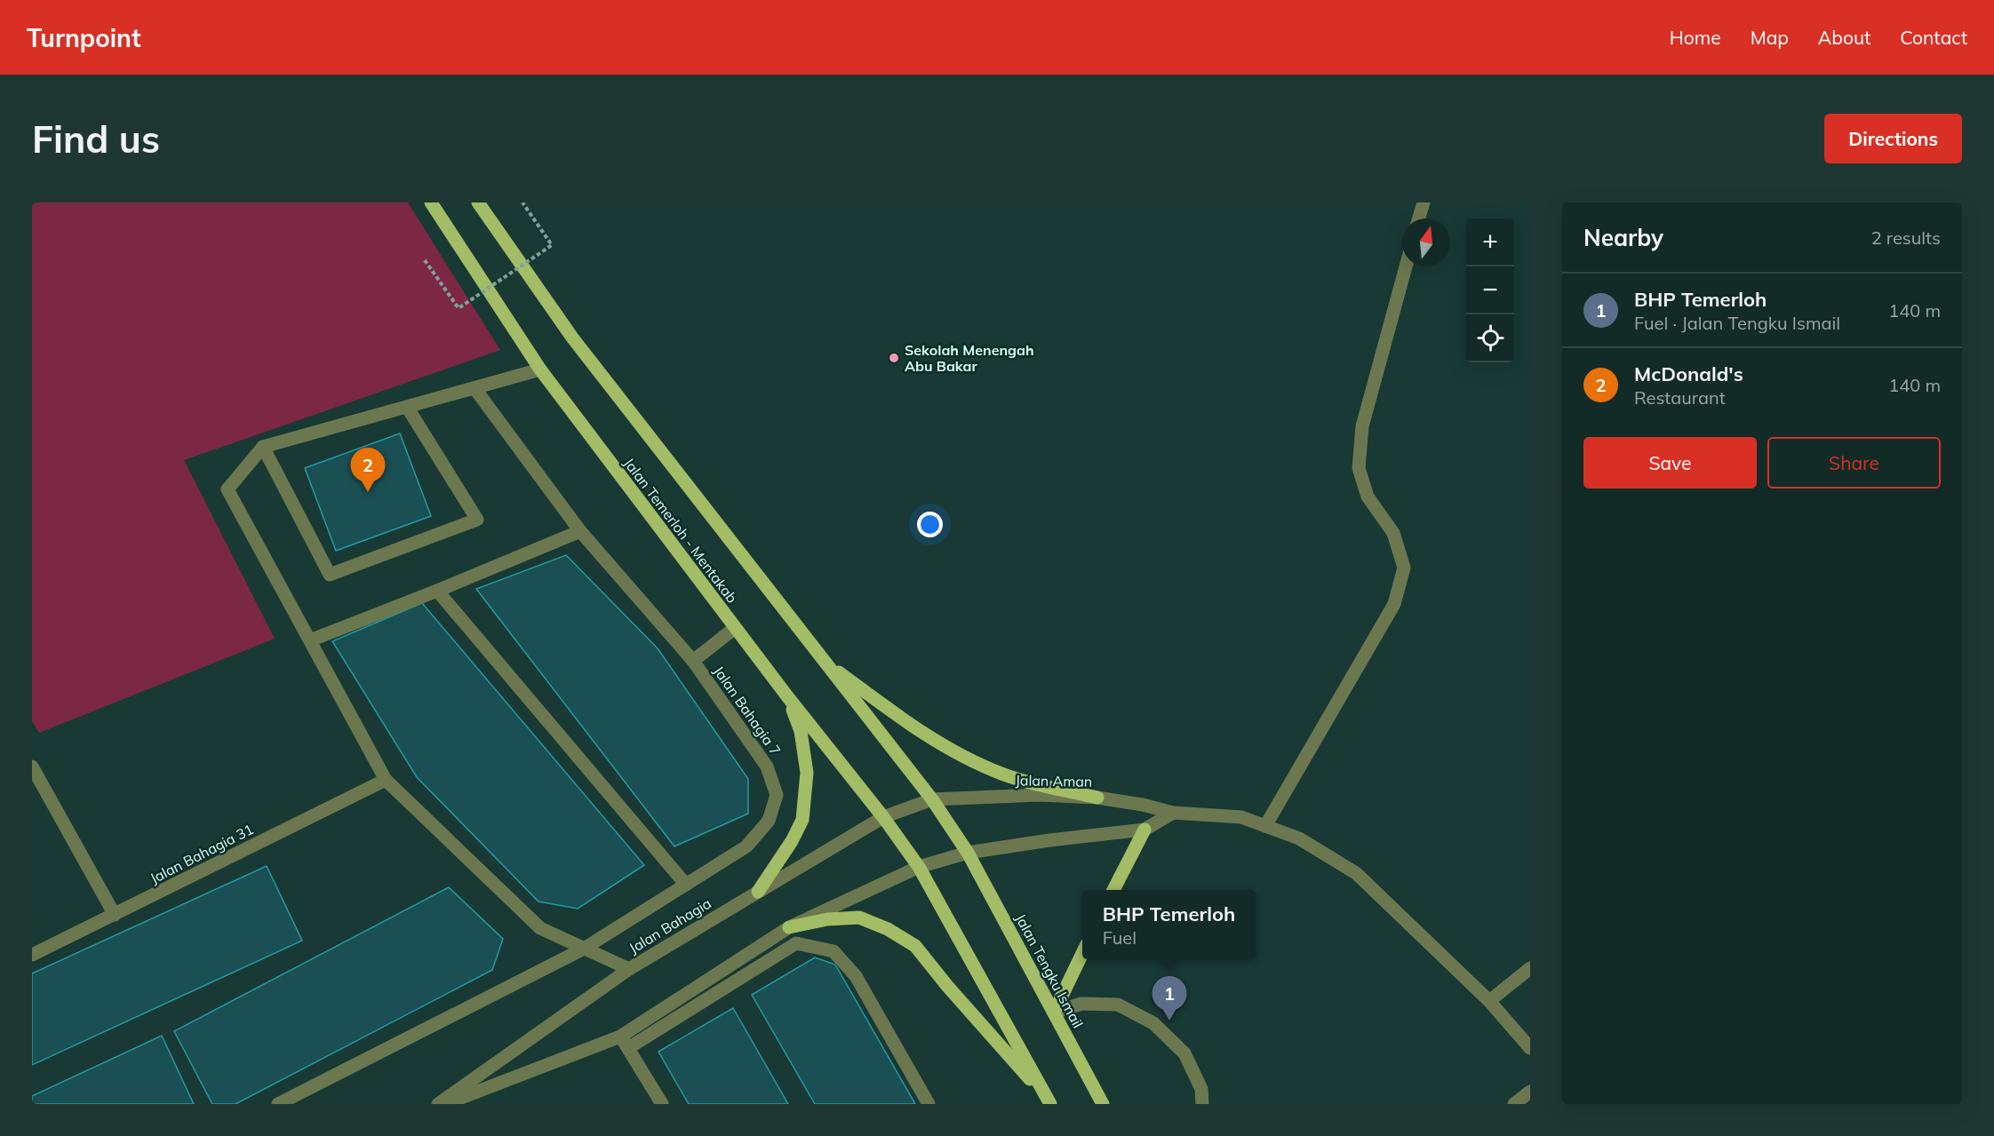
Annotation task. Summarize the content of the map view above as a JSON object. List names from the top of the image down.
{
  "streets": {
    "main road": ["Jalan Temerloh - Mentakab", "Jalan Tengku Ismail"],
    "street": [
      "Jalan Bahagia 7",
      "Jalan Aman",
      "Jalan Bahagia 31",
      "Jalan Bahagia"
    ]
  },
  "crossings": [
    ["Jalan Temerloh - Mentakab", "Jalan Bahagia"],
    ["Jalan Aman", "Jalan Bahagia"]
  ],
  "places": ["Sekolah Menengah Abu Bakar"],
  "north": "top",
  "page": {
    "header": "Turnpoint",
    "nav": [
      "Home",
      "Map",
      "About",
      "Contact"
    ],
    "buttons": [
      "Directions",
      ["Save", "Share"]
    ],
    "title": "Find us",
    "heading": ["Nearby", "2 results"],
    "map_buttons": ["+", "−"],
    "list": [
      {
        "mark": "1",
        "name": "BHP Temerloh",
        "note": "Fuel · Jalan Tengku Ismail",
        "value": "140 m"
      },
      {
        "mark": "2",
        "name": "McDonald's",
        "note": "Restaurant",
        "value": "140 m"
      }
    ],
    "pins": ["2", "1"],
    "popup": ["BHP Temerloh", "Fuel"]
  }
}
